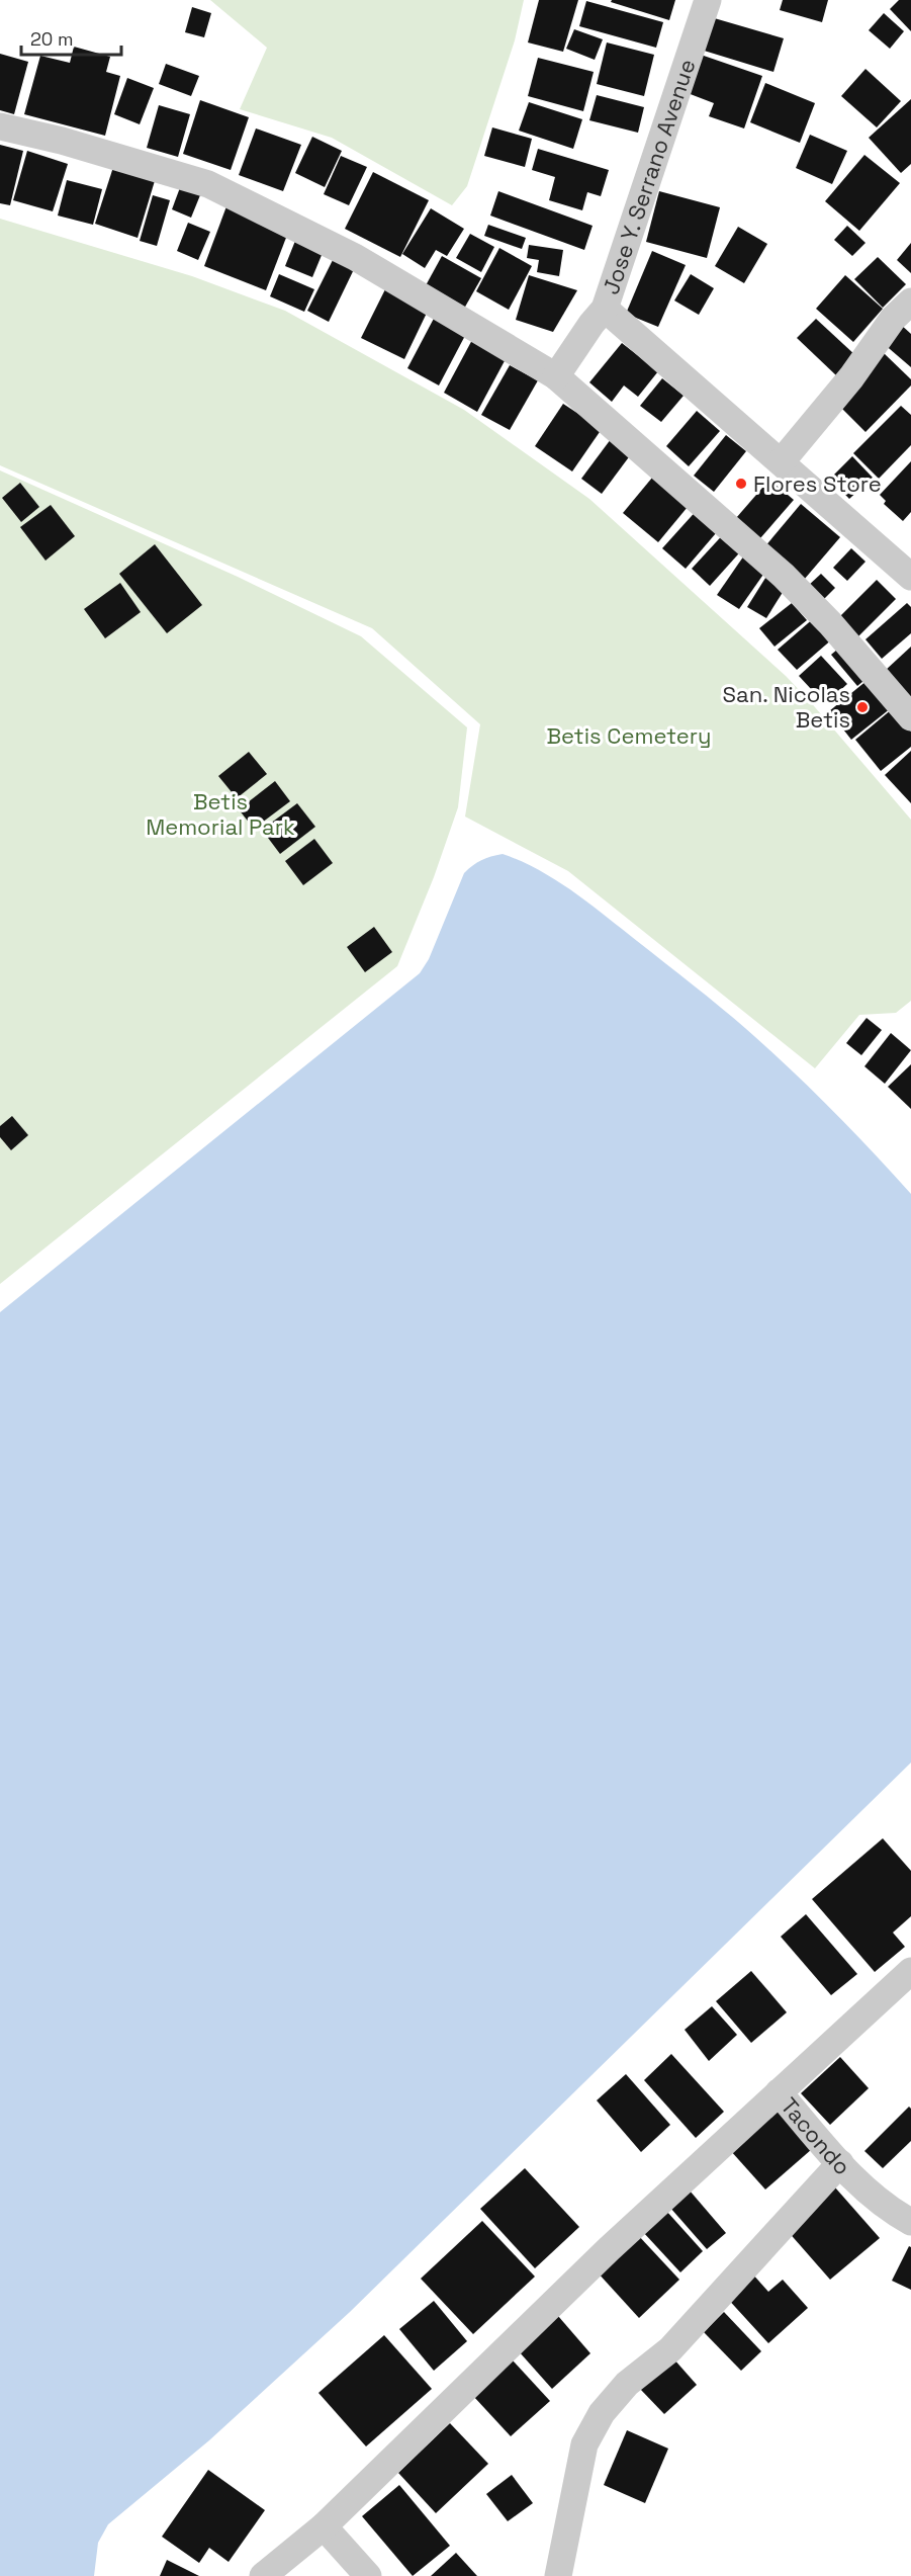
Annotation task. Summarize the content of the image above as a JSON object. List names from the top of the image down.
{
  "streets": {
    "street": ["Jose Y. Serrano Avenue", "Tacondo"]
  },
  "parks": ["Betis Cemetery", "Betis Memorial Park"],
  "places": ["Flores Store", "San. Nicolas Betis"],
  "scale_bar": "20 m"
}
